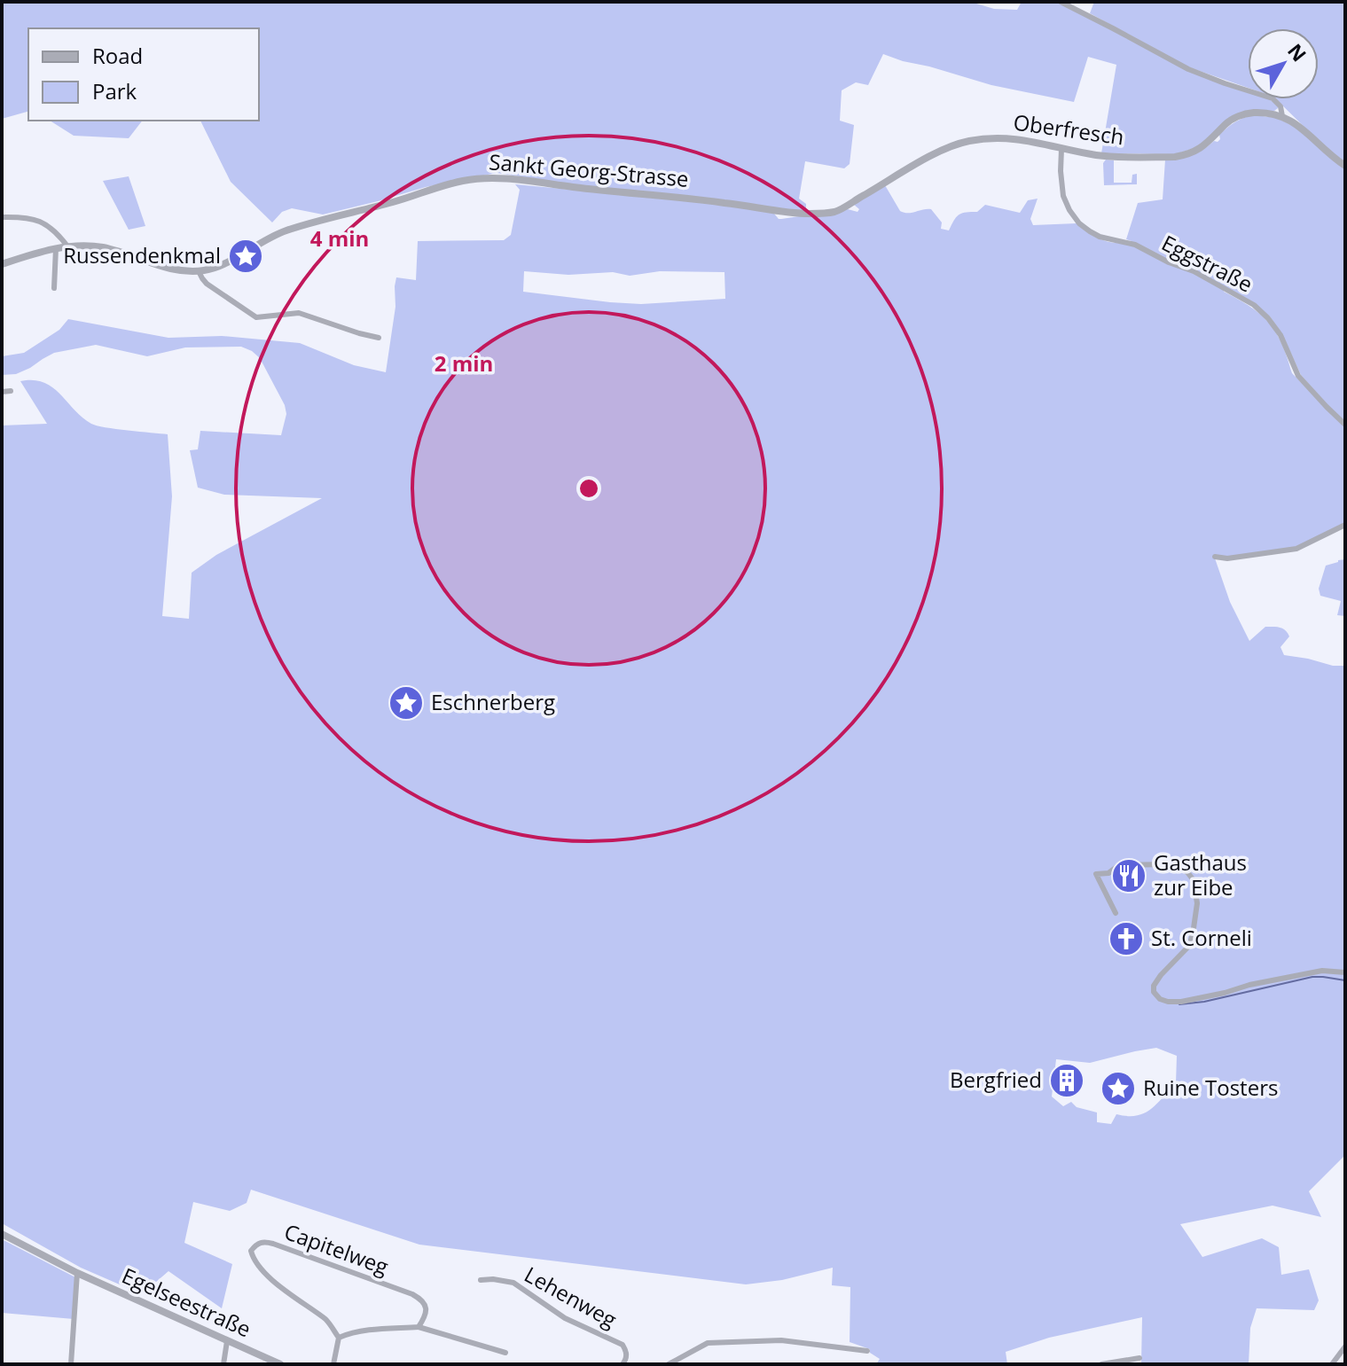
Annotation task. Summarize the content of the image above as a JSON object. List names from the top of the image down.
{
  "streets": {
    "street": [
      "Oberfresch",
      "Sankt Georg-Strasse",
      "Eggstraße",
      "Capitelweg",
      "Lehenweg",
      "Egelseestraße"
    ]
  },
  "crossings": [
    ["Oberfresch", "Sankt Georg-Strasse"],
    ["Oberfresch", "Eggstraße"]
  ],
  "places": {
    "place": ["Russendenkmal", "Eschnerberg", "Ruine Tosters"],
    "restaurant": ["Gasthaus zur Eibe"],
    "church": ["St. Corneli"],
    "building": ["Bergfried"]
  },
  "legend": ["Road", "Park"],
  "north": "top right",
  "rings": ["4 min", "2 min"]
}
